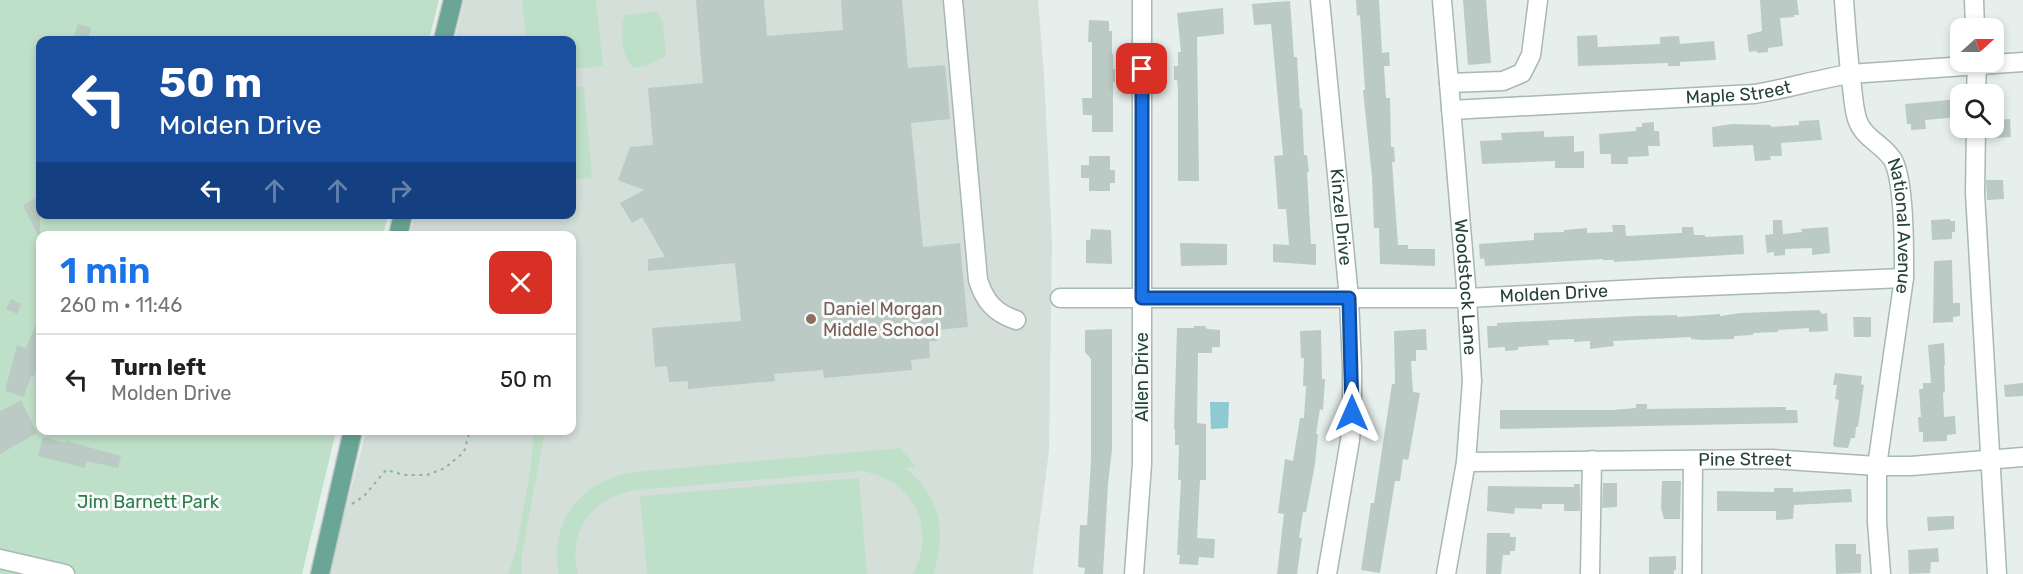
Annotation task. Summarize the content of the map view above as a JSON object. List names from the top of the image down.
{
  "streets": {
    "street": [
      "Maple Street",
      "Kinzel Drive",
      "National Avenue",
      "Woodstock Lane",
      "Molden Drive",
      "Allen Drive",
      "Pine Street"
    ]
  },
  "crossings": [
    ["Maple Street", "National Avenue"],
    ["Maple Street", "Woodstock Lane"],
    ["Kinzel Drive", "Molden Drive"],
    ["National Avenue", "Molden Drive"],
    ["National Avenue", "Pine Street"],
    ["Woodstock Lane", "Molden Drive"],
    ["Woodstock Lane", "Pine Street"],
    ["Molden Drive", "Allen Drive"]
  ],
  "parks": ["Jim Barnett Park"],
  "places": ["Daniel Morgan Middle School"],
  "north": "right",
  "page": {
    "turn": ["50 m", "Molden Drive"],
    "heading": ["1 min", "260 m · 11:46"],
    "list": [
      {
        "name": "Turn left",
        "note": "Molden Drive",
        "value": "50 m"
      }
    ]
  }
}
